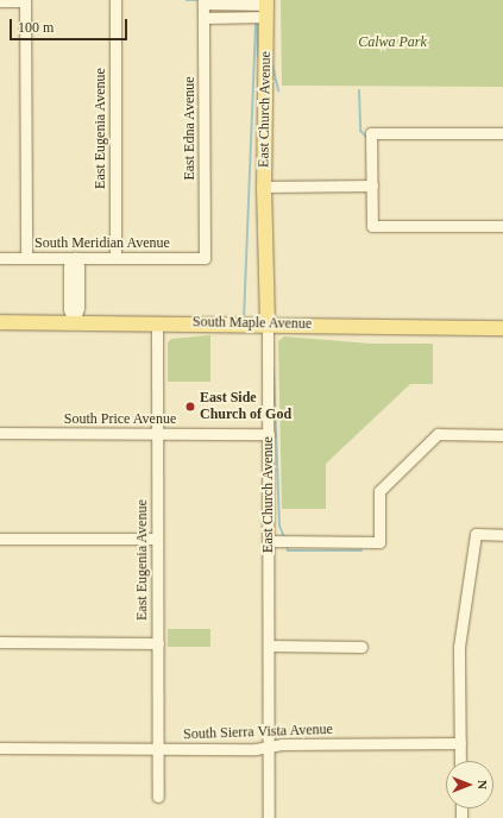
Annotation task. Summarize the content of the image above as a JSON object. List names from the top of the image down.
{
  "streets": {
    "main road": ["East Church Avenue", "South Maple Avenue"],
    "street": [
      "East Eugenia Avenue",
      "East Edna Avenue",
      "South Meridian Avenue",
      "South Price Avenue",
      "South Sierra Vista Avenue"
    ]
  },
  "crossings": [
    ["East Church Avenue", "South Maple Avenue"],
    ["East Church Avenue", "South Price Avenue"],
    ["East Church Avenue", "South Sierra Vista Avenue"],
    ["East Eugenia Avenue", "South Meridian Avenue"],
    ["East Eugenia Avenue", "South Maple Avenue"],
    ["East Eugenia Avenue", "South Price Avenue"],
    ["East Eugenia Avenue", "South Sierra Vista Avenue"],
    ["East Edna Avenue", "South Meridian Avenue"]
  ],
  "parks": ["Calwa Park"],
  "places": ["East Side Church of God"],
  "scale_bar": "100 m",
  "north": "right"
}
